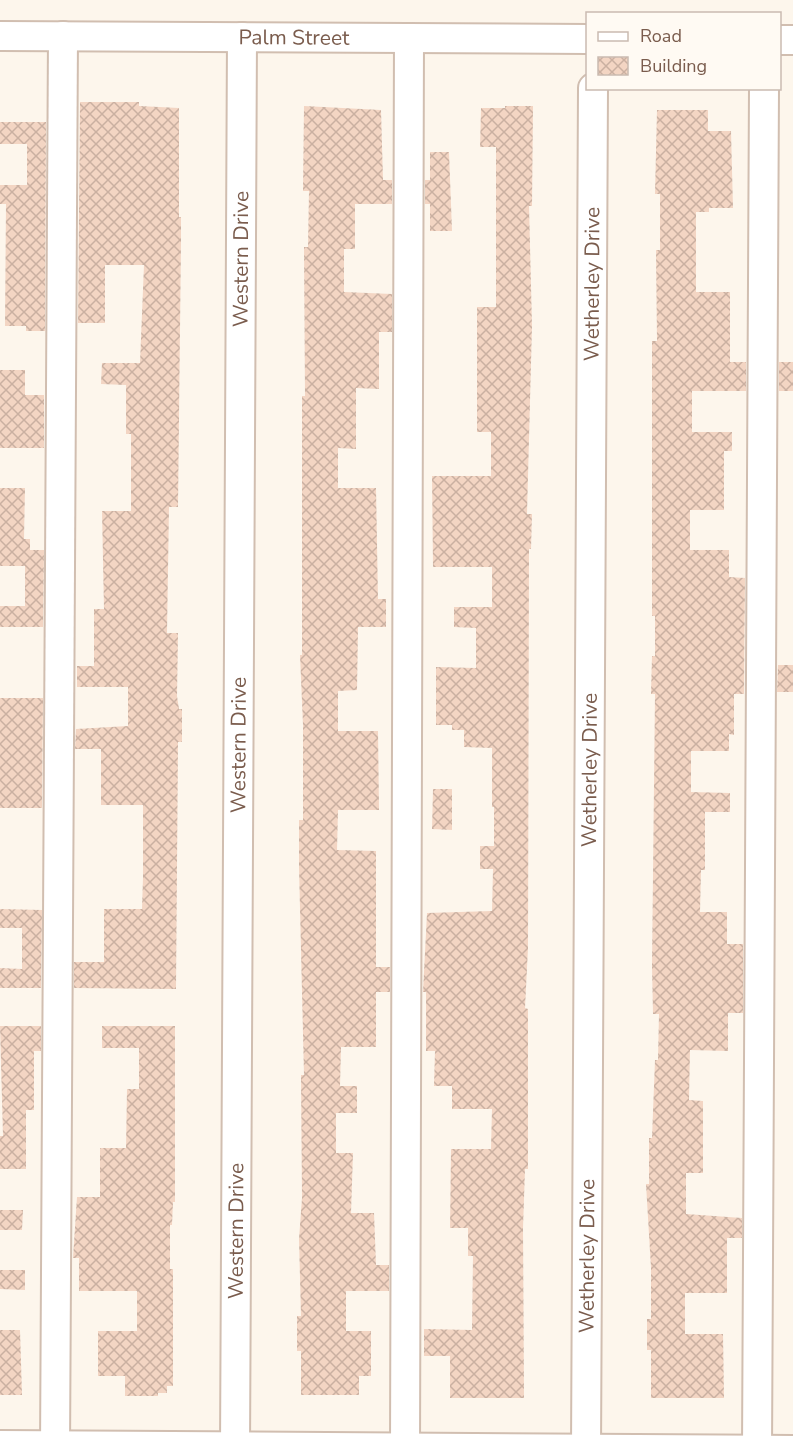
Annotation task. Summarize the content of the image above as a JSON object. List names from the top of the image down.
{
  "streets": {
    "street": ["Palm Street", "Western Drive", "Wetherley Drive"]
  },
  "crossings": [
    ["Palm Street", "Western Drive"]
  ],
  "legend": ["Road", "Building"]
}
